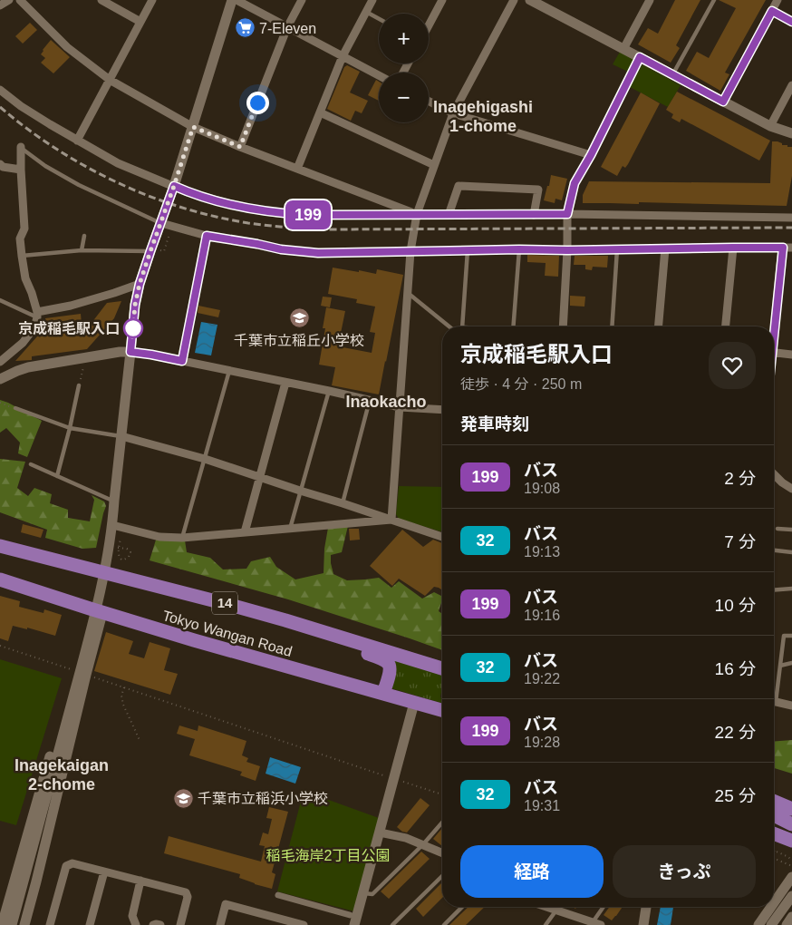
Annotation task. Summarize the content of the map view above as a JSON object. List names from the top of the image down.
{
  "streets": {
    "highway": ["14", "Tokyo Wangan Road"]
  },
  "districts": ["Inagehigashi 1-chome", "Inaokacho", "Inagekaigan 2-chome"],
  "parks": ["稲毛海岸2丁目公園"],
  "places": {
    "supermarket": ["7-Eleven"],
    "school or university": ["千葉市立稲丘小学校", "千葉市立稲浜小学校"],
    "other": ["京成稲毛駅入口"]
  },
  "lines": ["bus line 199"],
  "page": {
    "on_map": "199",
    "map_buttons": ["+", "−"],
    "heading": [
      ["京成稲毛駅入口", "徒歩 · 4 分 · 250 m"],
      "発車時刻"
    ],
    "list": [
      {
        "mark": "199",
        "name": "バス",
        "note": "19:08",
        "value": "2 分"
      },
      {
        "mark": "32",
        "name": "バス",
        "note": "19:13",
        "value": "7 分"
      },
      {
        "mark": "199",
        "name": "バス",
        "note": "19:16",
        "value": "10 分"
      },
      {
        "mark": "32",
        "name": "バス",
        "note": "19:22",
        "value": "16 分"
      },
      {
        "mark": "199",
        "name": "バス",
        "note": "19:28",
        "value": "22 分"
      },
      {
        "mark": "32",
        "name": "バス",
        "note": "19:31",
        "value": "25 分"
      }
    ],
    "buttons": ["経路", "きっぷ"]
  }
}
